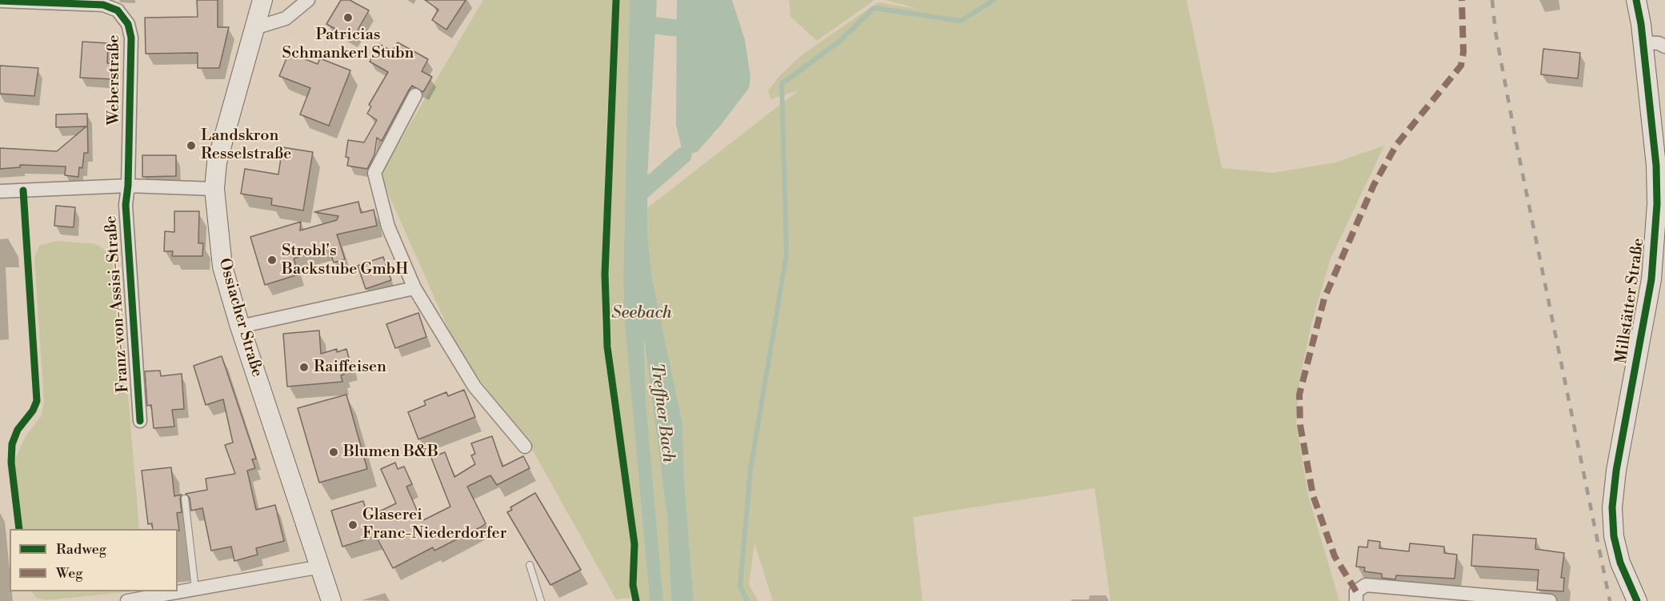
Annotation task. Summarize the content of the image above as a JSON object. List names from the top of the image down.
{
  "streets": {
    "main road": ["Millstätter Straße", "Ossiacher Straße"],
    "street": ["Weberstraße", "Franz-von-Assisi-Straße"]
  },
  "crossings": [
    ["Weberstraße", "Franz-von-Assisi-Straße"]
  ],
  "water": ["Seebach", "Treffner Bach"],
  "places": [
    "Patricias Schmankerl Stubn",
    "Landskron Resselstraße",
    "Strobl's Backstube GmbH",
    "Raiffeisen",
    "Blumen B&B",
    "Glaserei Franc-Niederdorfer"
  ],
  "legend": ["Radweg", "Weg"]
}
